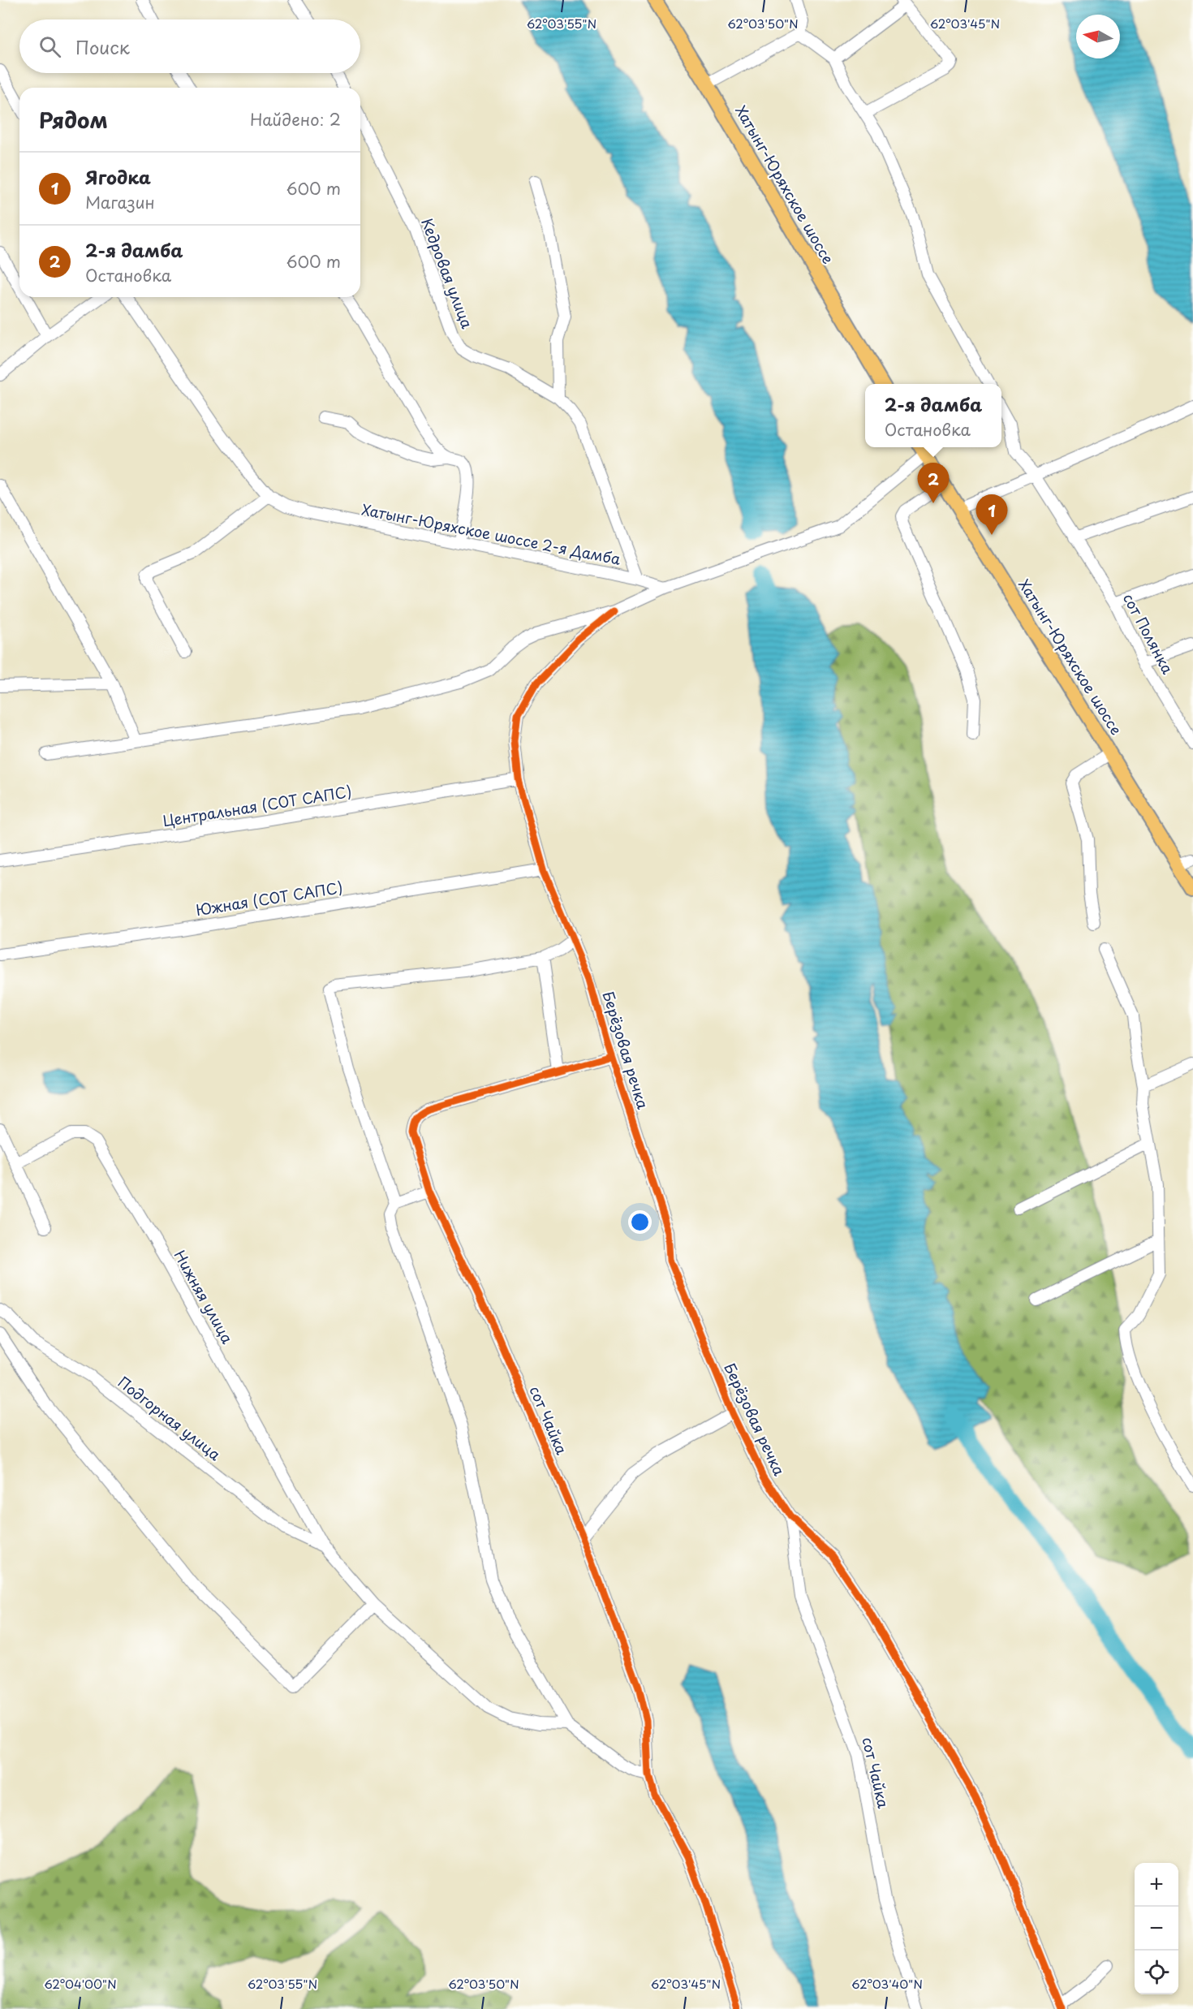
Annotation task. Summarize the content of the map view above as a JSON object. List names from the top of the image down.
{
  "streets": {
    "main road": ["Хатынг-Юряхское шоссе"],
    "street": [
      "Кедровая улица",
      "Хатынг-Юряхское шоссе 2-я Дамба",
      "сот Полянка",
      "Центральная (СОТ САПС)",
      "Южная (СОТ САПС)",
      "Берёзовая речка",
      "Нижняя улица",
      "Подгорная улица",
      "сот Чайка"
    ]
  },
  "crossings": [
    ["Кедровая улица", "Хатынг-Юряхское шоссе 2-я Дамба"],
    ["Центральная (СОТ САПС)", "Берёзовая речка"],
    ["Южная (СОТ САПС)", "Берёзовая речка"],
    ["Берёзовая речка", "сот Чайка"],
    ["Нижняя улица", "Подгорная улица"]
  ],
  "north": "left",
  "page": {
    "search": "Поиск",
    "heading": ["Рядом", "Найдено: 2"],
    "list": [
      {
        "mark": "1",
        "name": "Ягодка",
        "note": "Магазин",
        "value": "600 m"
      },
      {
        "mark": "2",
        "name": "2-я дамба",
        "note": "Остановка",
        "value": "600 m"
      }
    ],
    "popup": ["2-я дамба", "Остановка"],
    "pins": ["2", "1"],
    "map_buttons": ["+", "−"]
  },
  "coordinates": [
    "62°03'55\"N",
    "62°03'50\"N",
    "62°03'45\"N",
    "62°04'00\"N",
    "62°03'40\"N"
  ]
}
